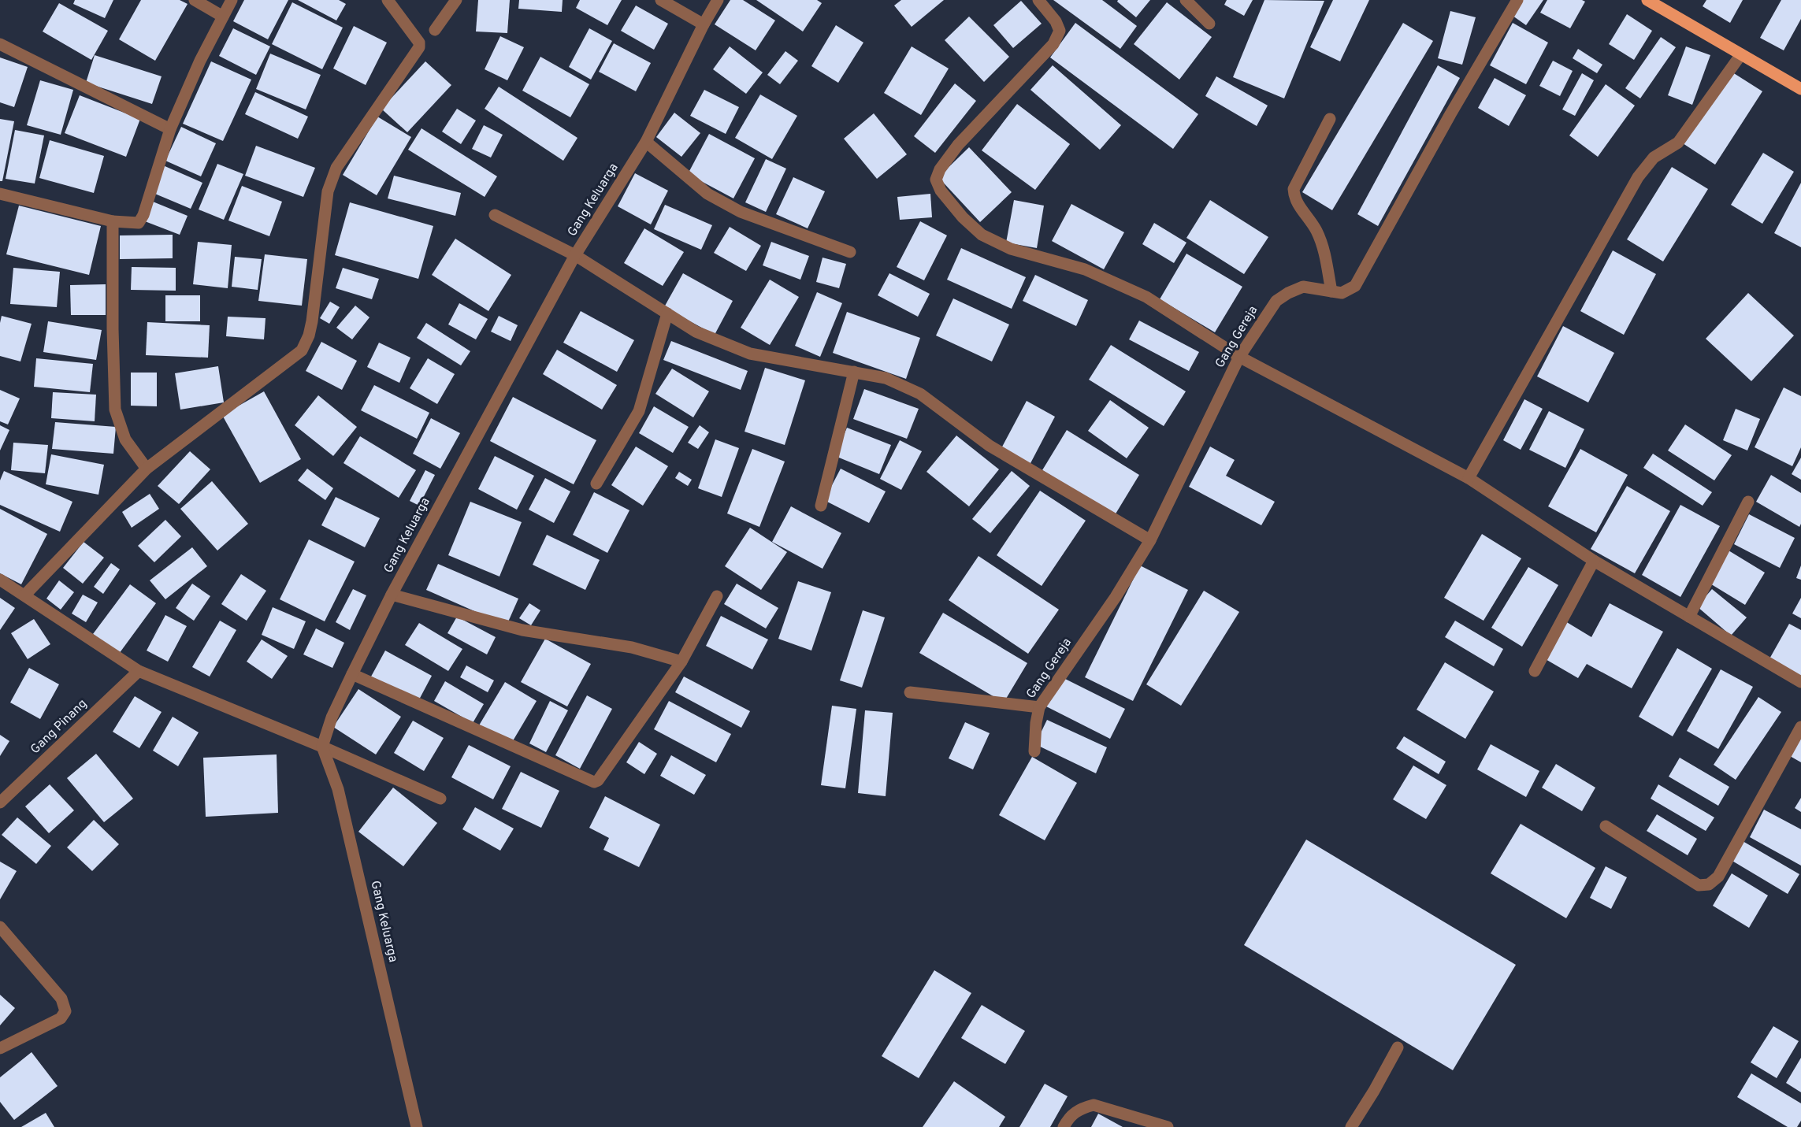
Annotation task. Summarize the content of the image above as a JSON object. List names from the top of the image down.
{
  "streets": {
    "street": ["Gang Keluarga", "Gang Gereja", "Gang Pinang"]
  }
}
